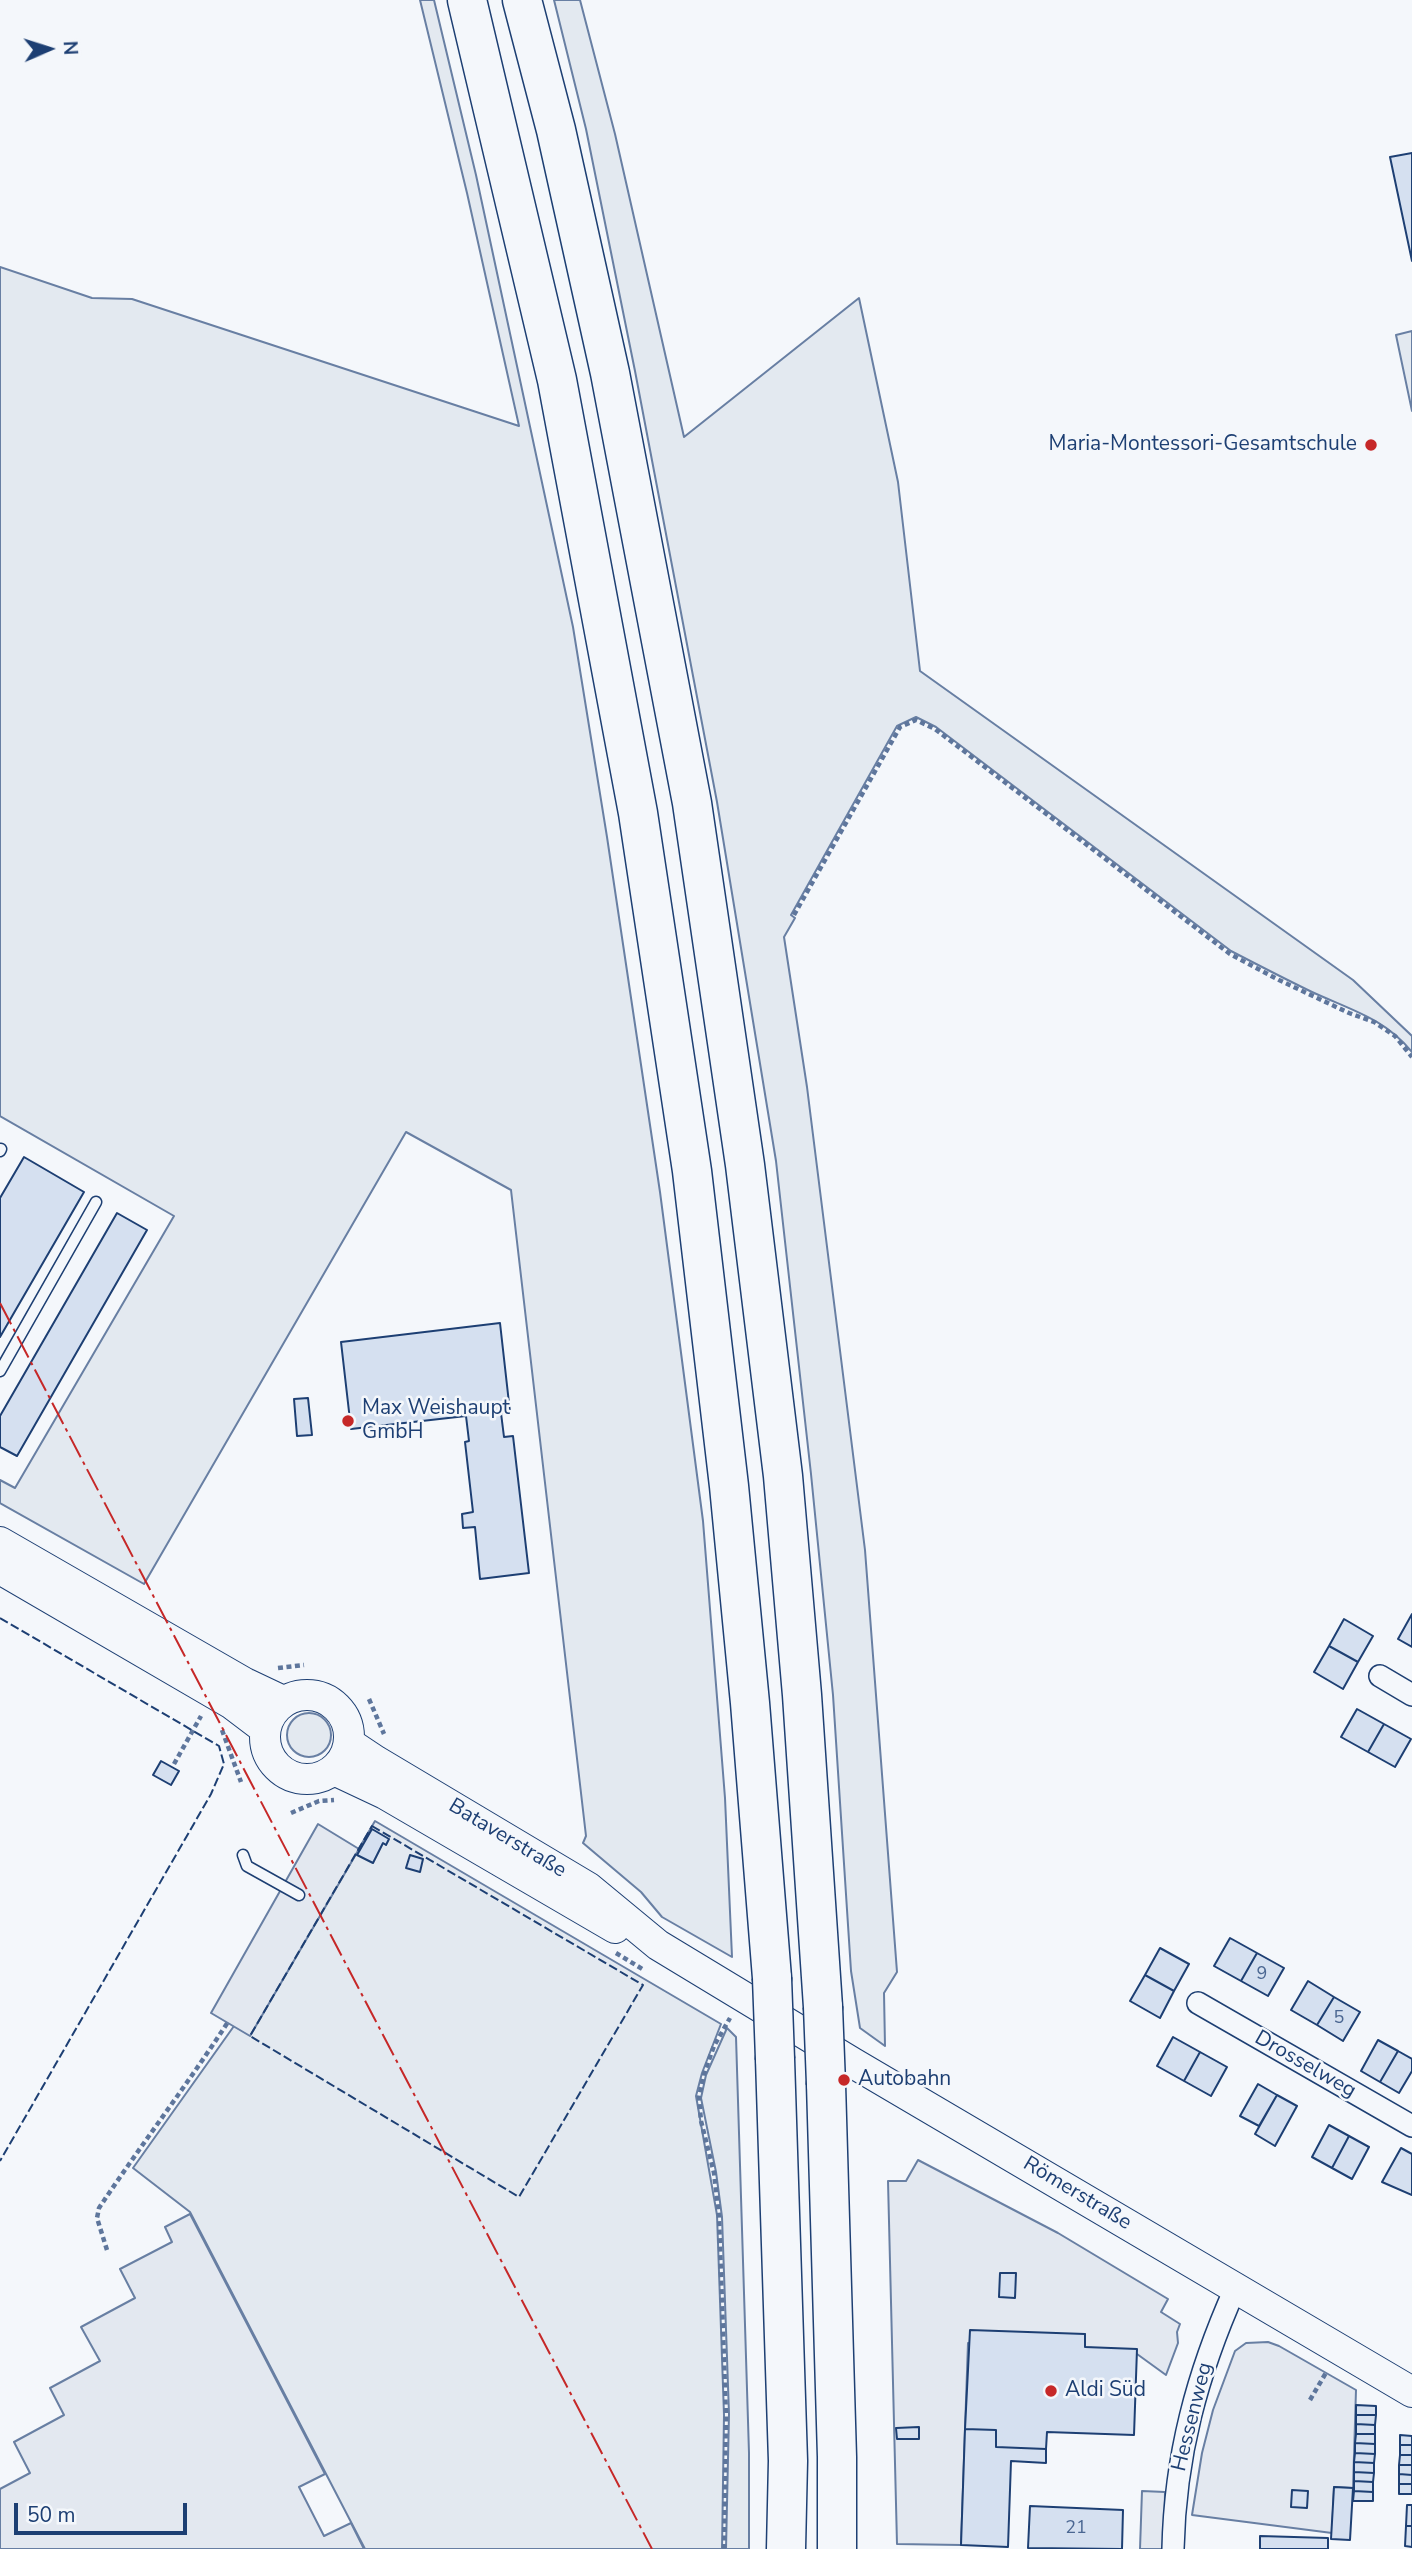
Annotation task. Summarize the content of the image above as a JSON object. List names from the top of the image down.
{
  "streets": {
    "street": [
      "Bataverstraße",
      "Drosselweg",
      "Römerstraße",
      "Hessenweg"
    ]
  },
  "crossings": [
    ["Bataverstraße", "Römerstraße"],
    ["Römerstraße", "Hessenweg"]
  ],
  "places": [
    "Maria-Montessori-Gesamtschule",
    "Max Weishaupt GmbH",
    "Autobahn",
    "Aldi Süd"
  ],
  "house_numbers": ["9", "5", "21"],
  "scale_bar": "50 m",
  "north": "right"
}
